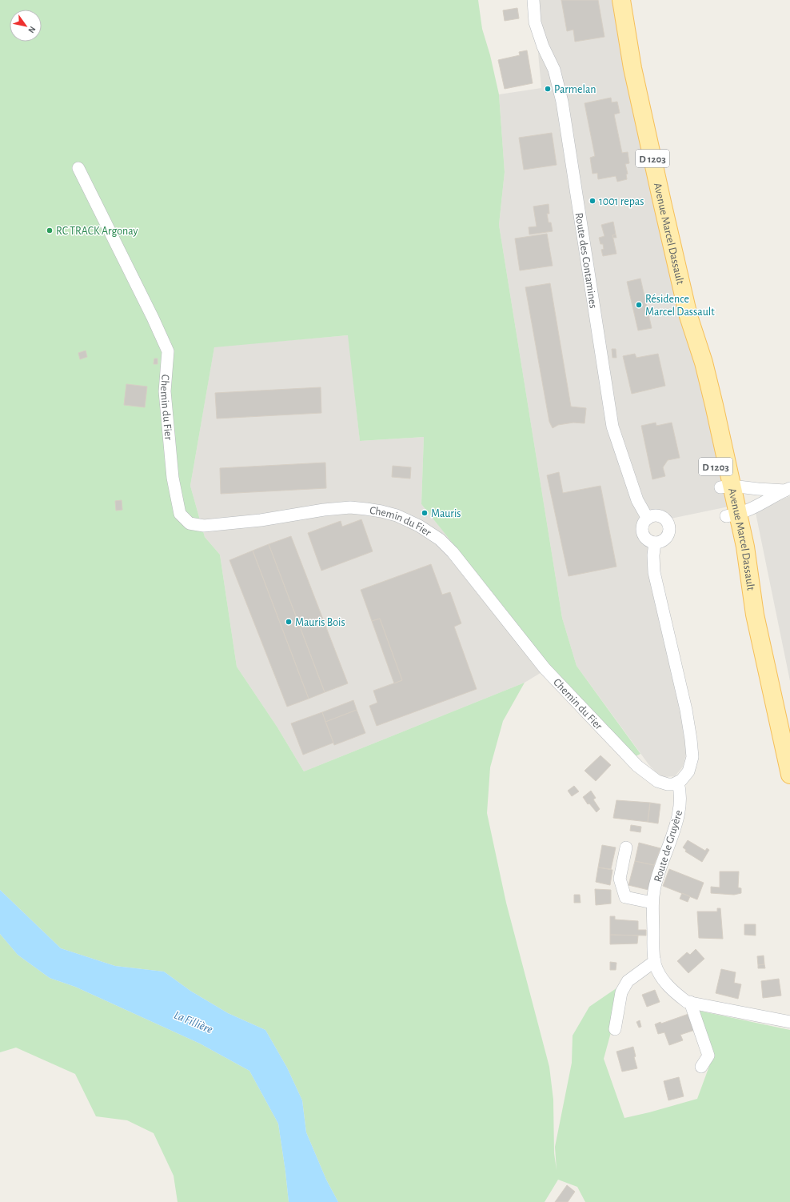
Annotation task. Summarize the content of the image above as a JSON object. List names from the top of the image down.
{
  "streets": {
    "main road": ["D 1203", "Avenue Marcel Dassault"],
    "street": ["Route des Contamines", "Chemin du Fier", "Route de Gruyère"]
  },
  "crossings": [
    ["Chemin du Fier", "Route de Gruyère"]
  ],
  "water": ["La Fillière"],
  "places": [
    "Parmelan",
    "1001 repas",
    "RC TRACK Argonay",
    "Résidence Marcel Dassault",
    "Mauris",
    "Mauris Bois"
  ],
  "north": "bottom right"
}
